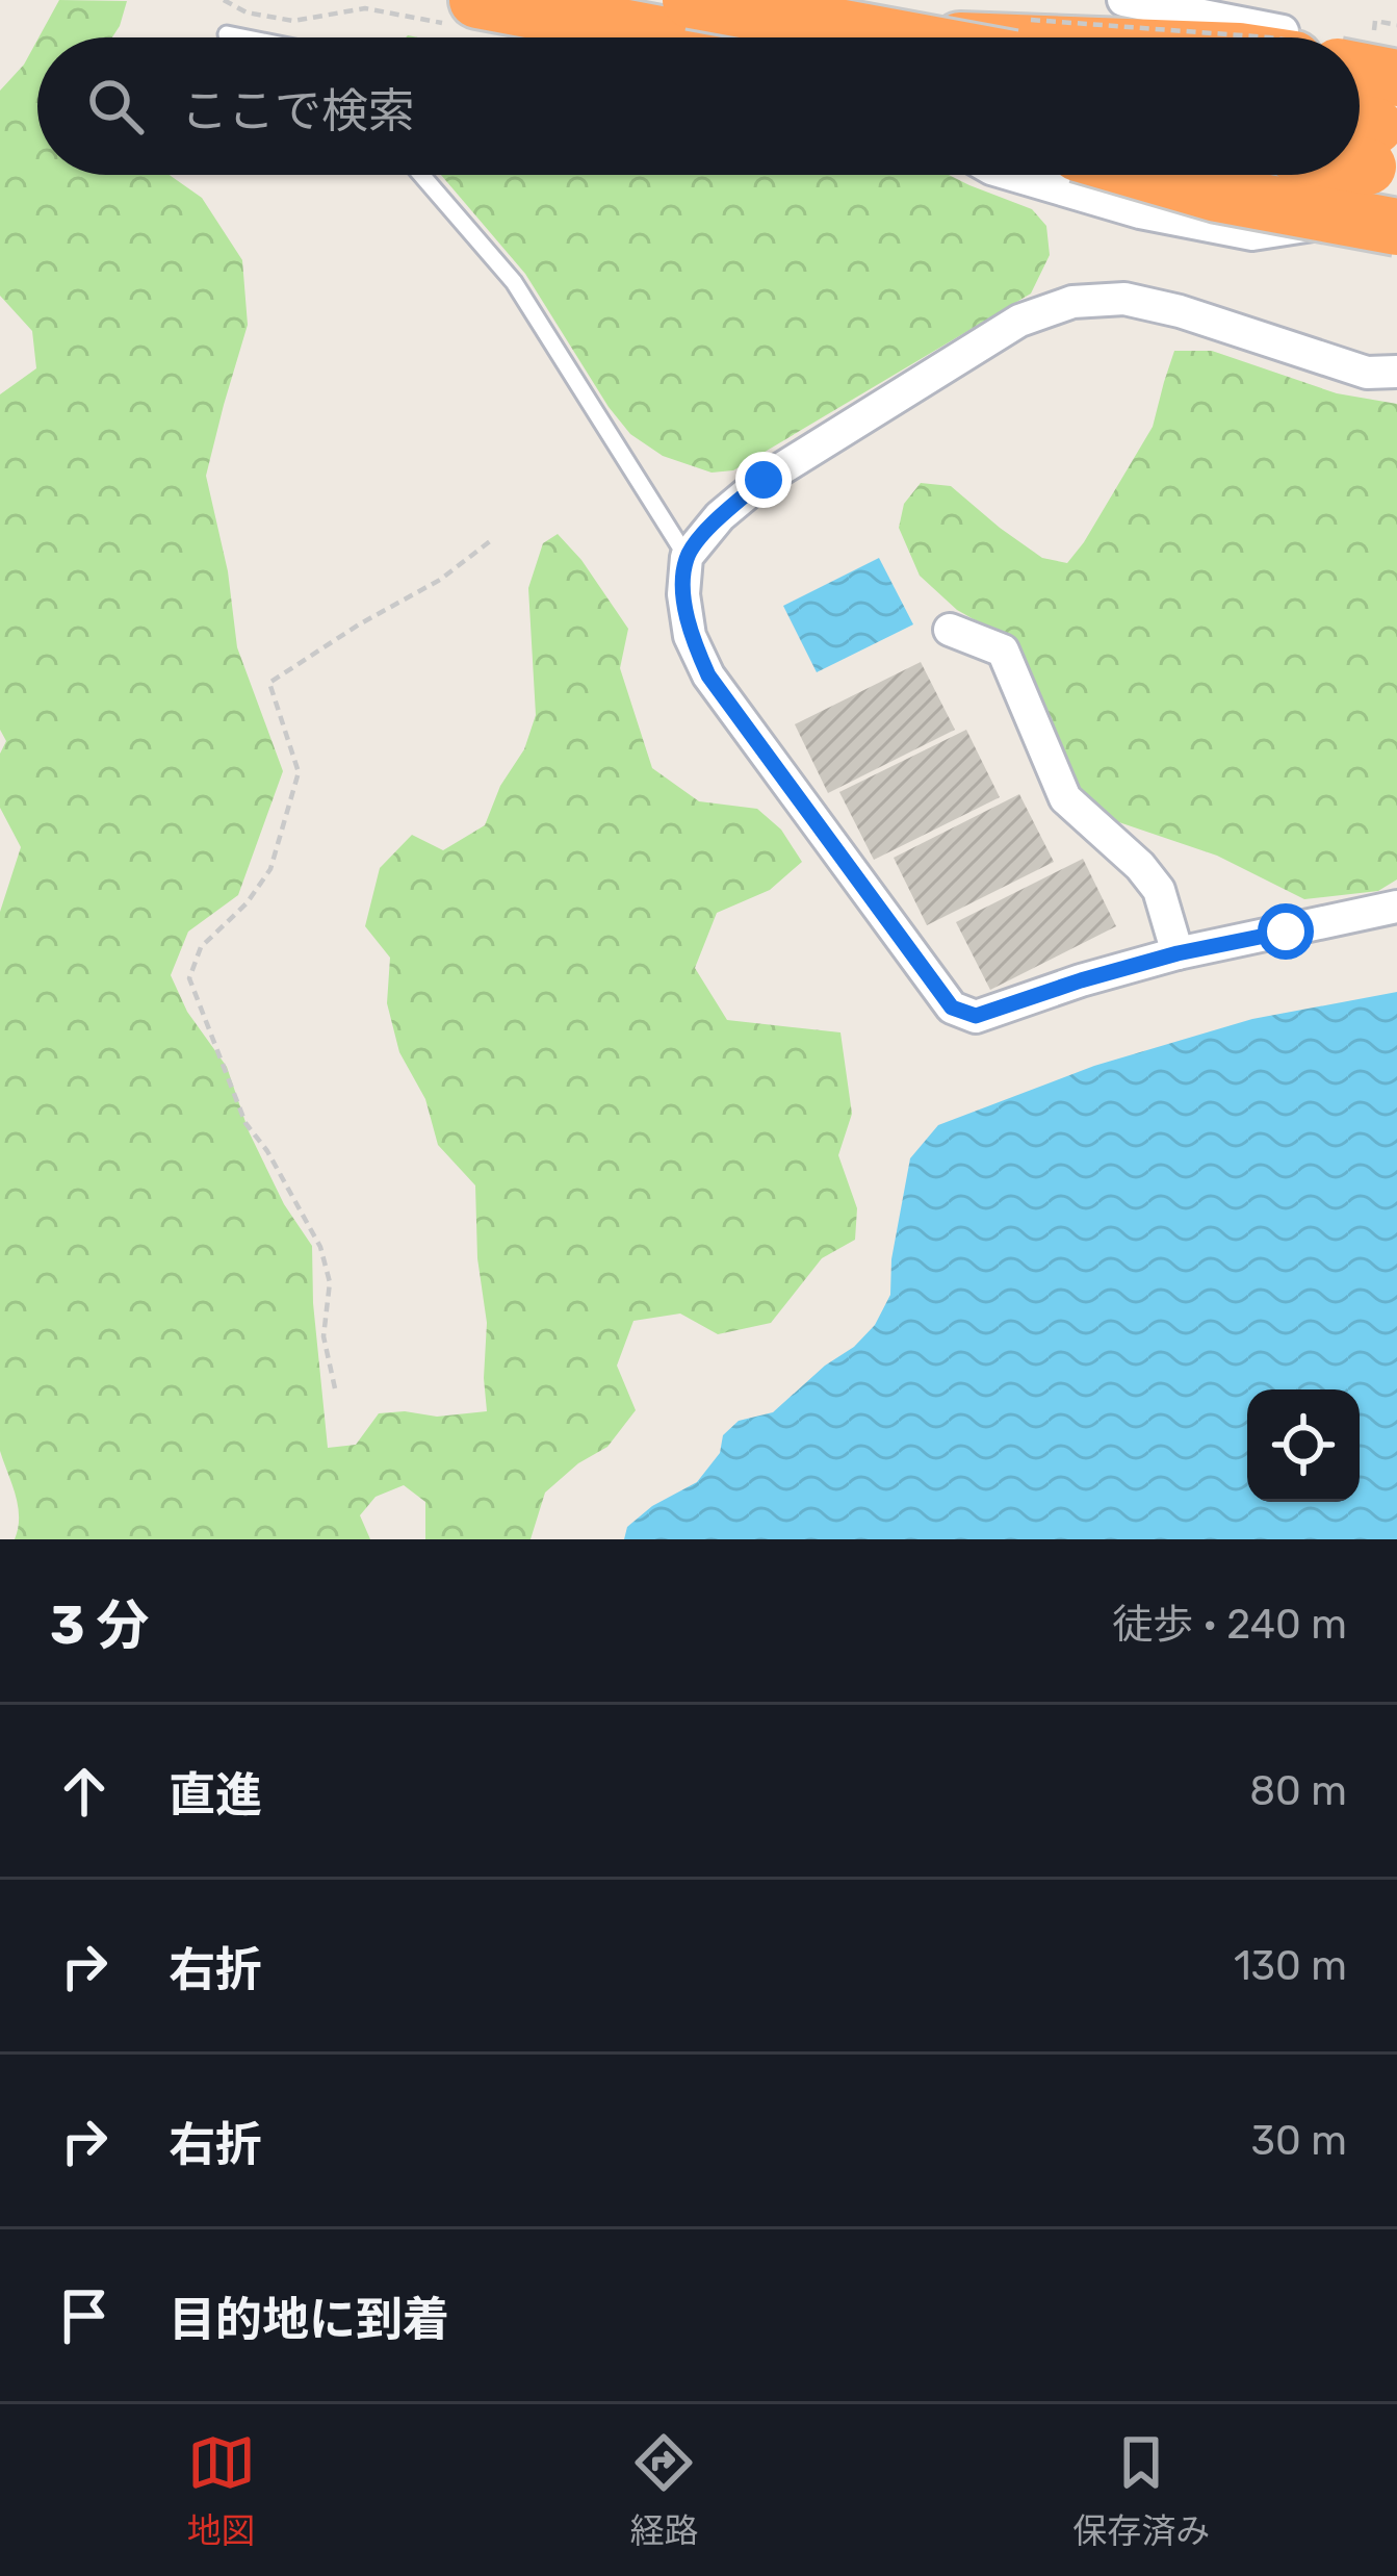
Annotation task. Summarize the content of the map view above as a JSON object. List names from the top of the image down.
{
  "page": {
    "search": "ここで検索",
    "heading": ["3 分", "徒歩 · 240 m"],
    "list": [
      ["直進", "80 m"],
      ["右折", "130 m"],
      ["右折", "30 m"],
      "目的地に到着"
    ],
    "nav": ["地図", "経路", "保存済み"]
  }
}
